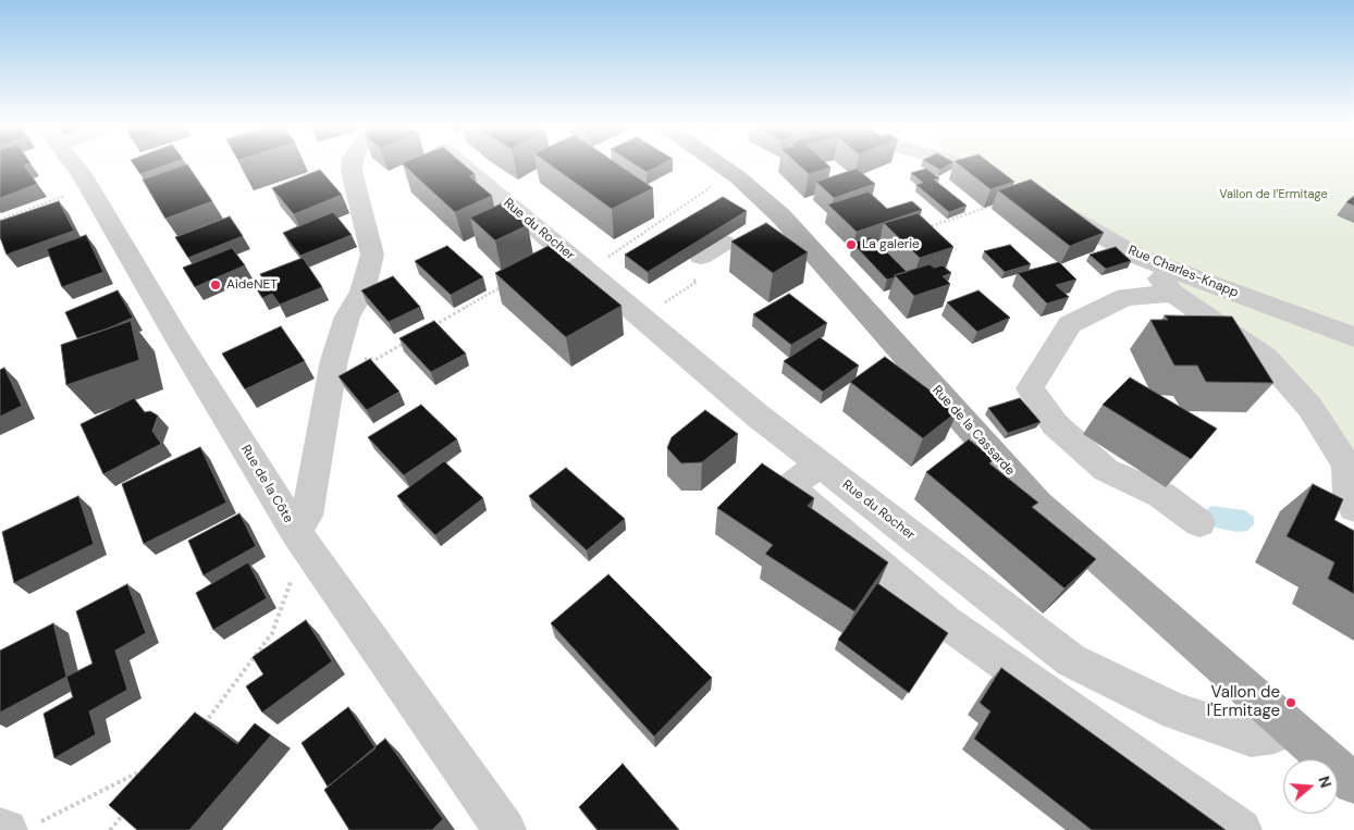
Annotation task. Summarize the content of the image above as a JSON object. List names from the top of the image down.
{
  "streets": {
    "main road": ["Rue de la Cassarde"],
    "street": ["Rue du Rocher", "Rue Charles-Knapp", "Rue de la Côte"]
  },
  "crossings": [
    ["Rue du Rocher", "Rue de la Cassarde"]
  ],
  "parks": ["Vallon de l’Ermitage"],
  "places": ["La galerie", "AideNET", "Vallon de l'Ermitage"],
  "north": "right"
}
